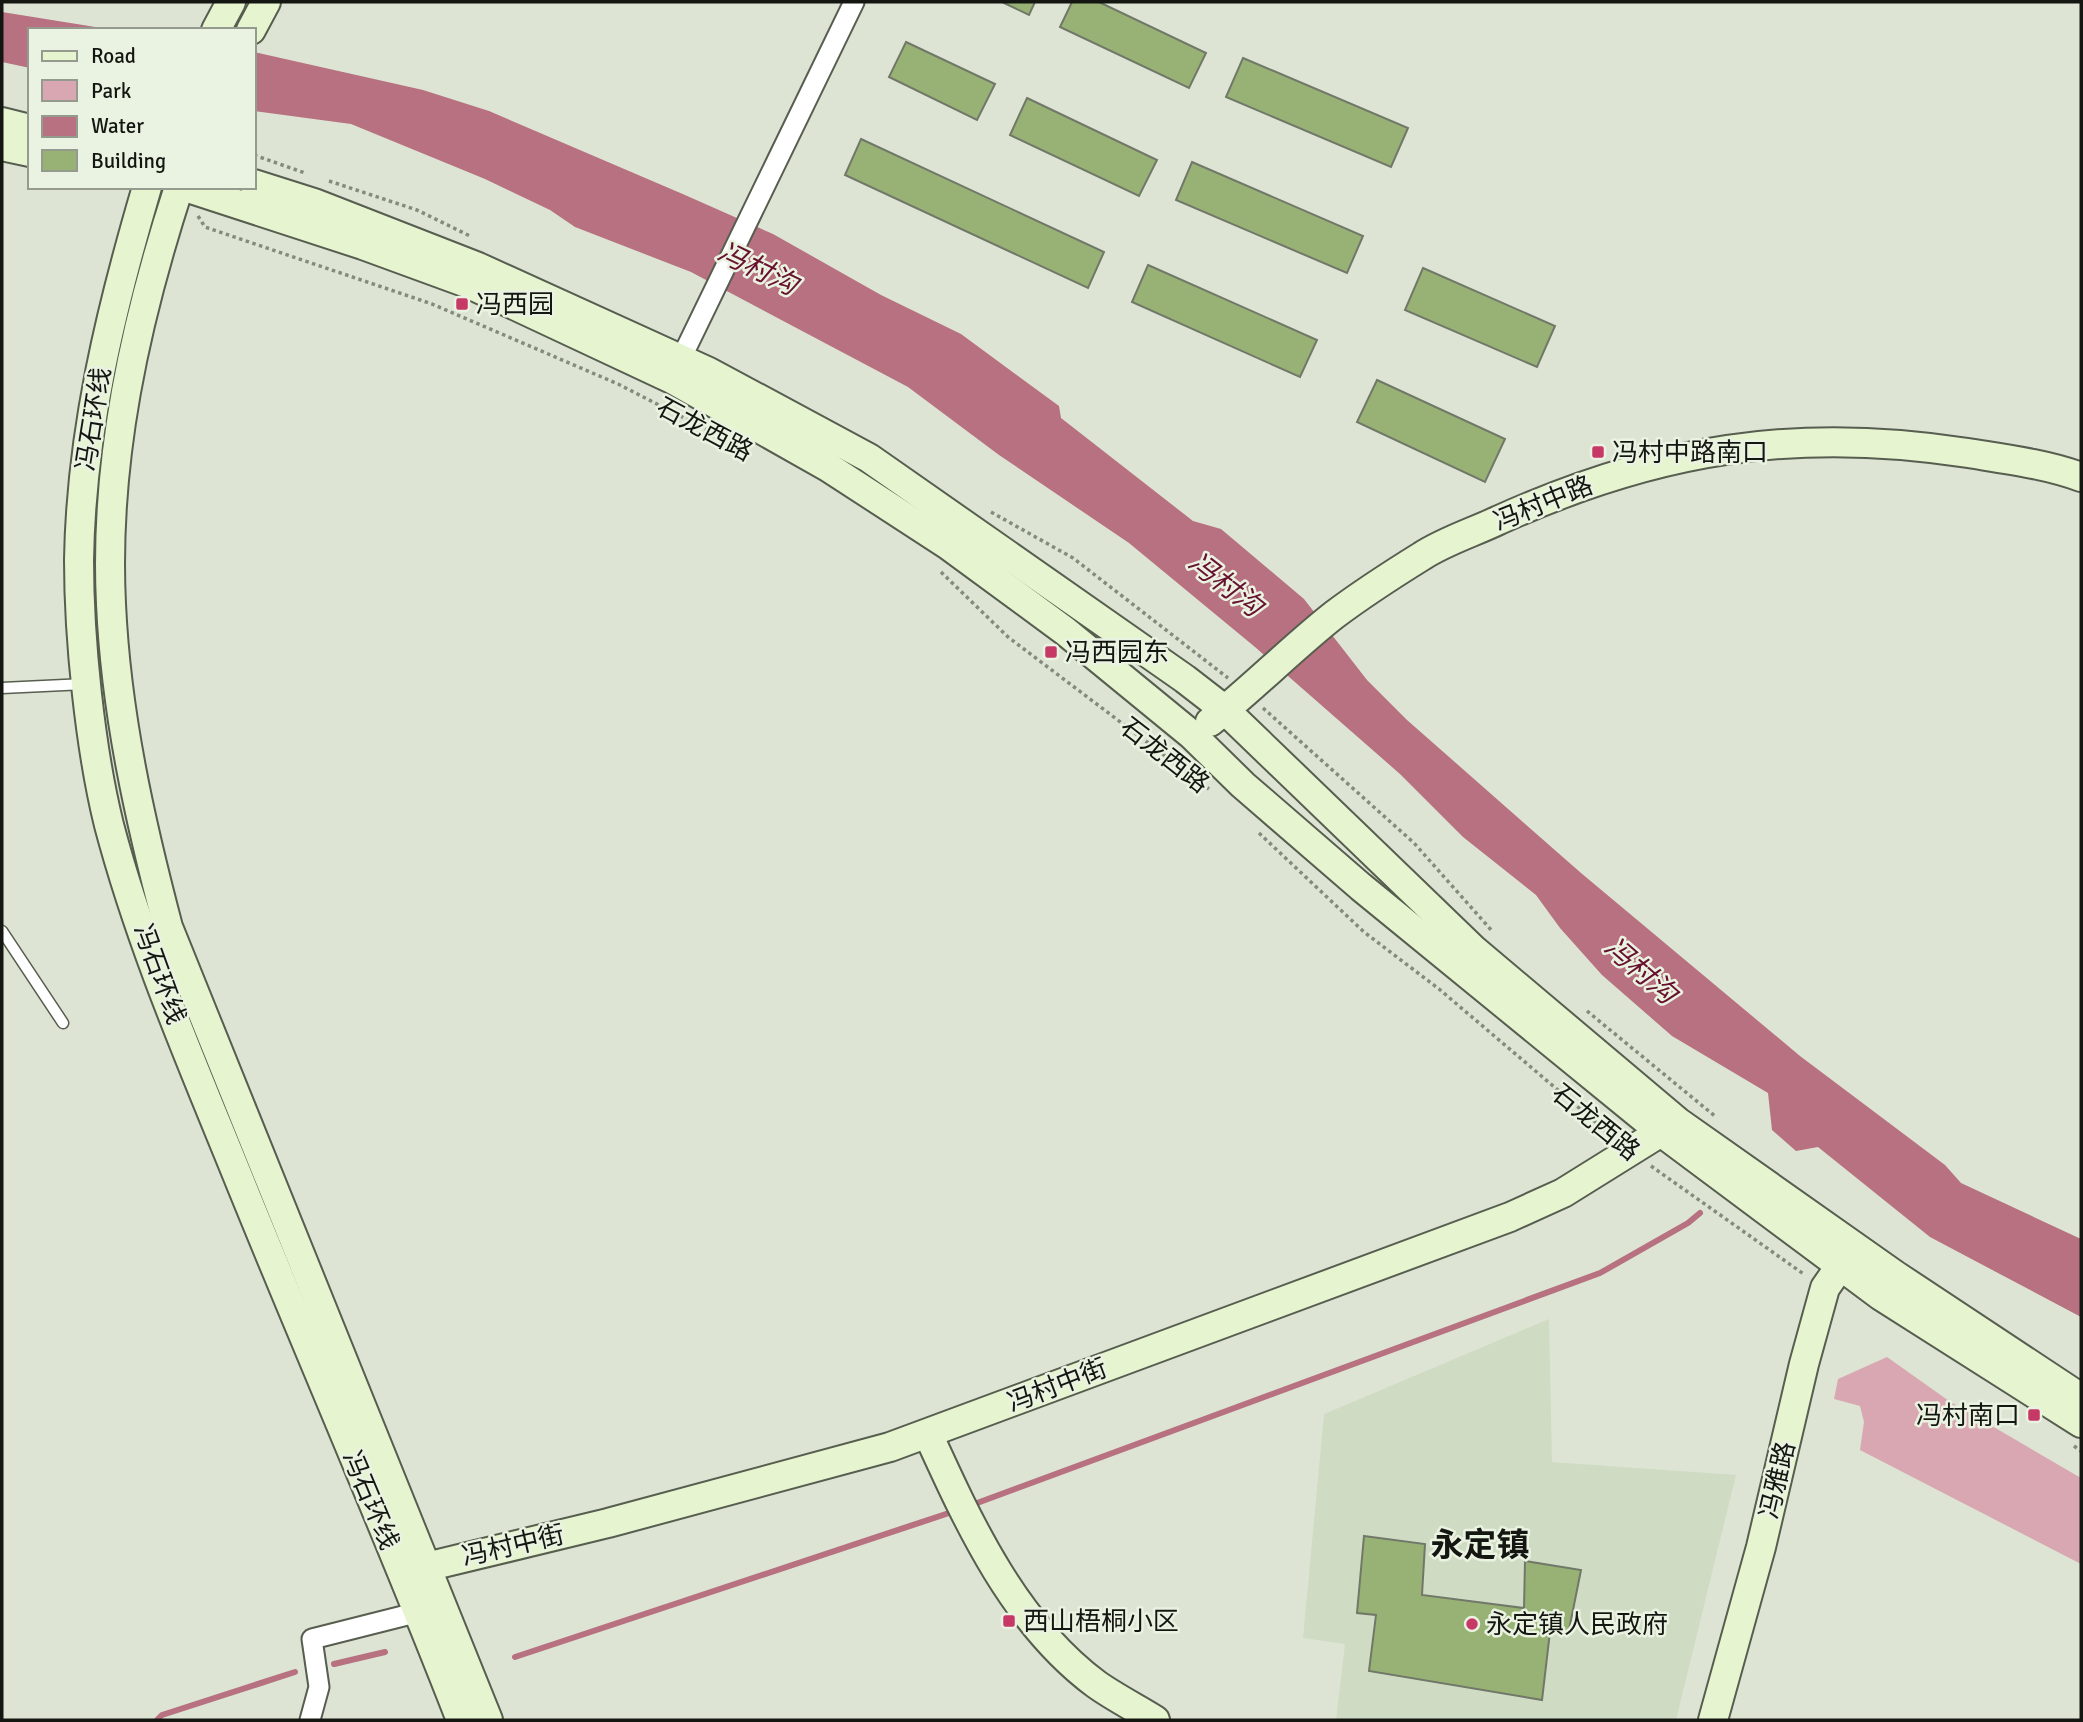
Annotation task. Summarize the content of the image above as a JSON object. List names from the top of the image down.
{
  "streets": {
    "main road": [
      "冯石环线",
      "石龙西路",
      "冯村中路",
      "冯村中街",
      "冯雅路"
    ]
  },
  "crossings": [
    ["冯石环线", "石龙西路"],
    ["冯石环线", "冯村中街"],
    ["石龙西路", "冯村中路"],
    ["石龙西路", "冯村中街"],
    ["石龙西路", "冯雅路"]
  ],
  "districts": ["永定镇"],
  "water": ["冯村沟"],
  "places": {
    "transit": [
      "冯西园",
      "冯村中路南口",
      "冯西园东",
      "冯村南口",
      "西山梧桐小区"
    ],
    "other": ["永定镇人民政府"]
  },
  "legend": [
    "Road",
    "Park",
    "Water",
    "Building"
  ]
}
